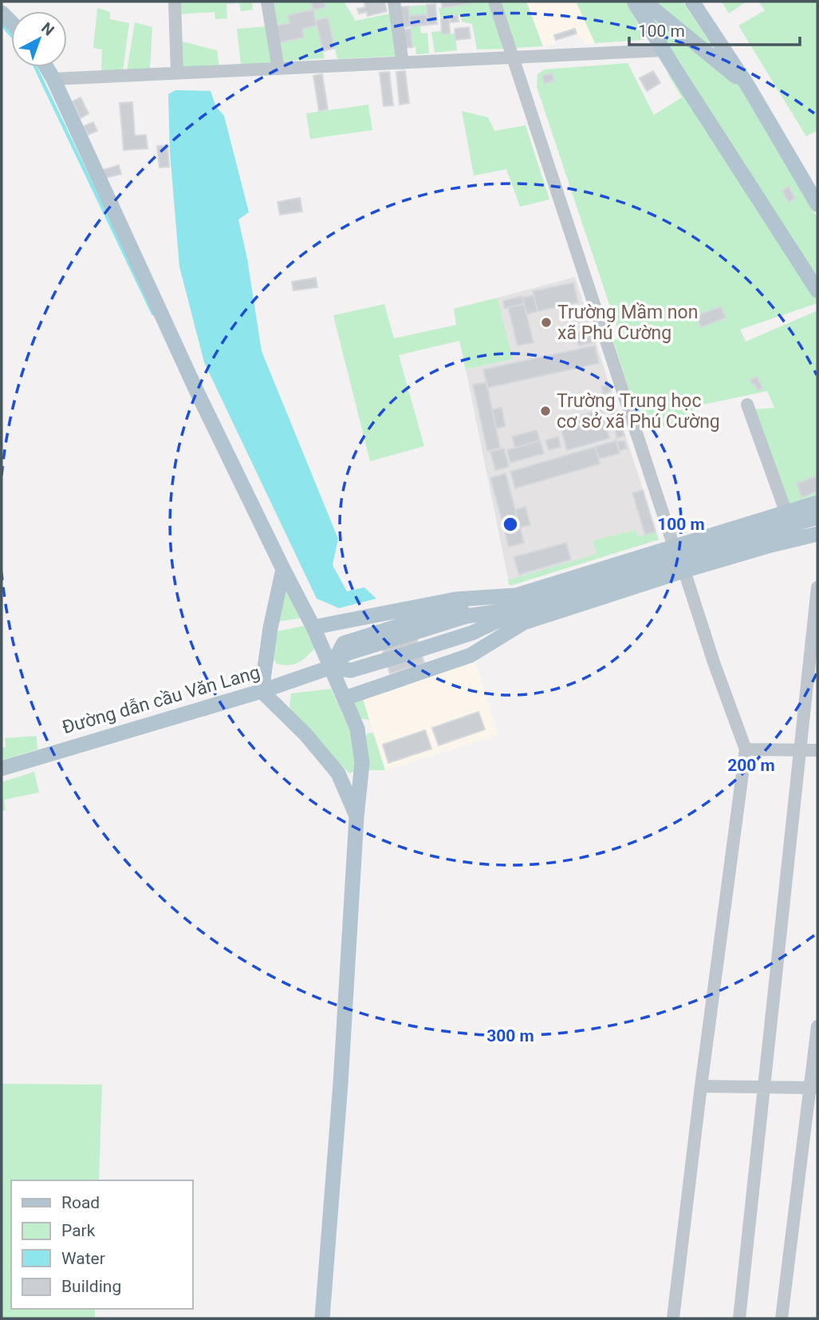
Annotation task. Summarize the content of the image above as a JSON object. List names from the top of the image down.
{
  "streets": {
    "main road": ["Đường dẫn cầu Văn Lang"]
  },
  "places": ["Trường Mầm non xã Phú Cường", "Trường Trung học cơ sở xã Phú Cường"],
  "legend": [
    "Road",
    "Park",
    "Water",
    "Building"
  ],
  "scale_bar": "100 m",
  "north": "top right",
  "rings": ["100 m", "200 m", "300 m"]
}
